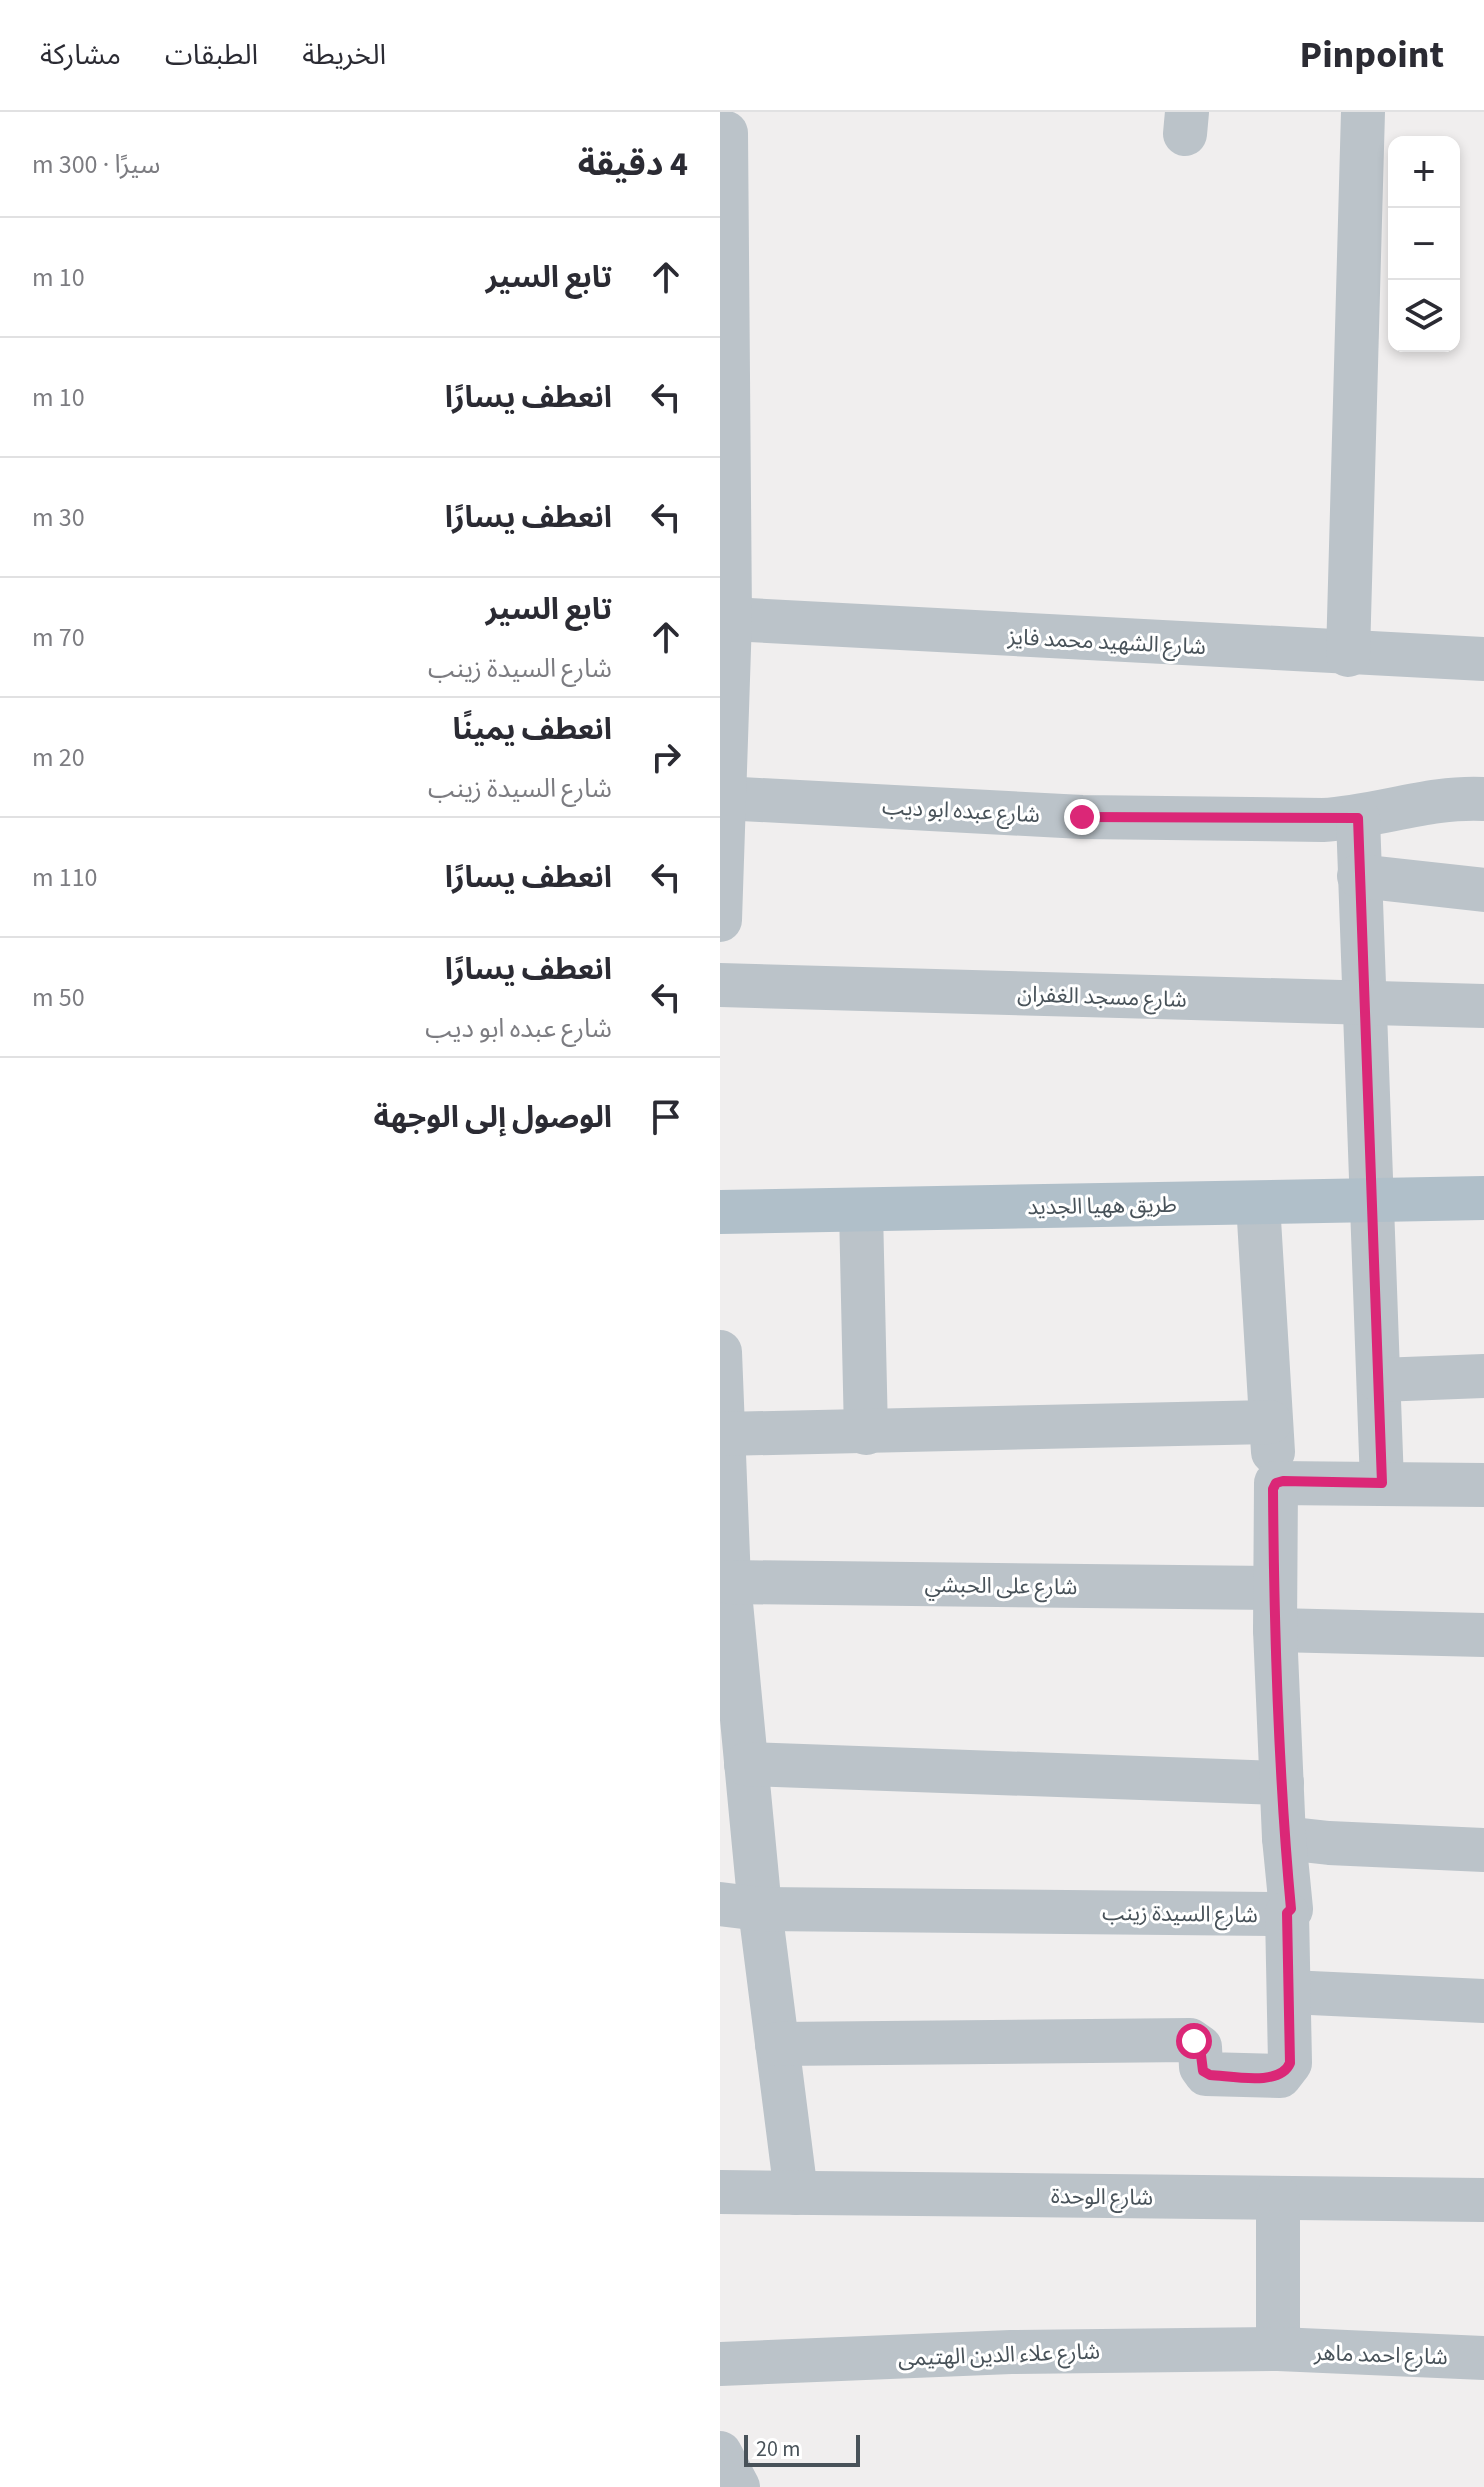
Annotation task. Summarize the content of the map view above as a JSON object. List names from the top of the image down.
{
  "streets": {
    "main road": ["طريق ههيا الجديد"],
    "street": [
      "شارع الشهيد محمد فايز",
      "شارع عبده ابو ديب",
      "شارع مسجد الغفران",
      "شارع على الحبشي",
      "شارع السيدة زينب",
      "شارع الوحدة",
      "شارع علاء الدين الهتيمى",
      "شارع احمد ماهر"
    ]
  },
  "crossings": [
    ["طريق ههيا الجديد", "شارع السيدة زينب"],
    ["شارع على الحبشي", "شارع السيدة زينب"],
    ["شارع علاء الدين الهتيمى", "شارع احمد ماهر"]
  ],
  "scale_bar": "20 m",
  "page": {
    "header": "Pinpoint",
    "nav": ["الخريطة", "الطبقات", "مشاركة"],
    "heading": ["4 دقيقة", "سيرًا · 300 m"],
    "map_buttons": ["+", "−"],
    "list": [
      ["تابع السير", "10 m"],
      ["انعطف يسارًا", "10 m"],
      ["انعطف يسارًا", "30 m"],
      ["تابع السير", "شارع السيدة زينب", "70 m"],
      ["انعطف يمينًا", "شارع السيدة زينب", "20 m"],
      ["انعطف يسارًا", "110 m"],
      ["انعطف يسارًا", "شارع عبده ابو ديب", "50 m"],
      "الوصول إلى الوجهة"
    ],
    "scale": "20 m"
  }
}
